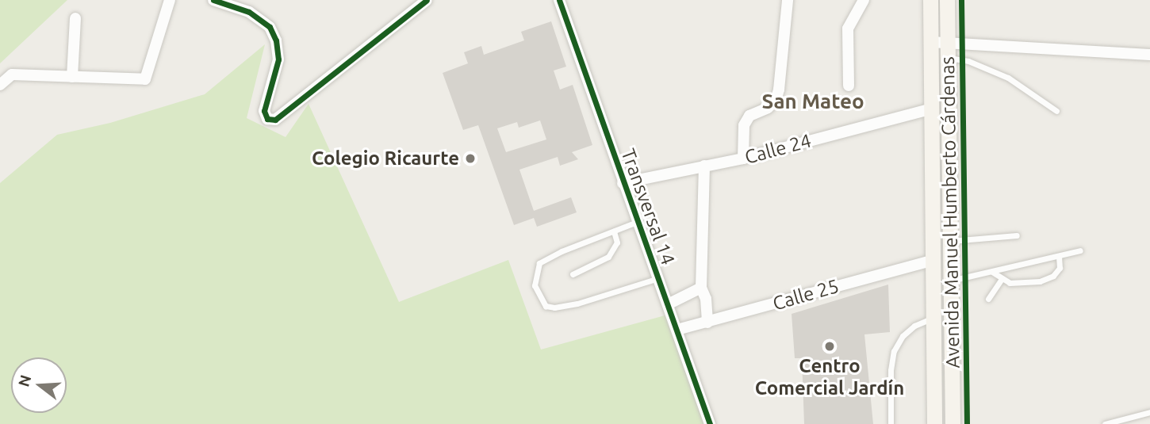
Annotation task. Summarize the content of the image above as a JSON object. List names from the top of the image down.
{
  "streets": {
    "main road": ["Avenida Manuel Humberto Cárdenas"],
    "street": ["Calle 24", "Transversal 14", "Calle 25"]
  },
  "crossings": [
    ["Calle 24", "Transversal 14"],
    ["Calle 24", "Avenida Manuel Humberto Cárdenas"],
    ["Transversal 14", "Calle 25"],
    ["Avenida Manuel Humberto Cárdenas", "Calle 25"]
  ],
  "districts": ["San Mateo"],
  "places": ["Colegio Ricaurte", "Centro Comercial Jardín"],
  "north": "left"
}
